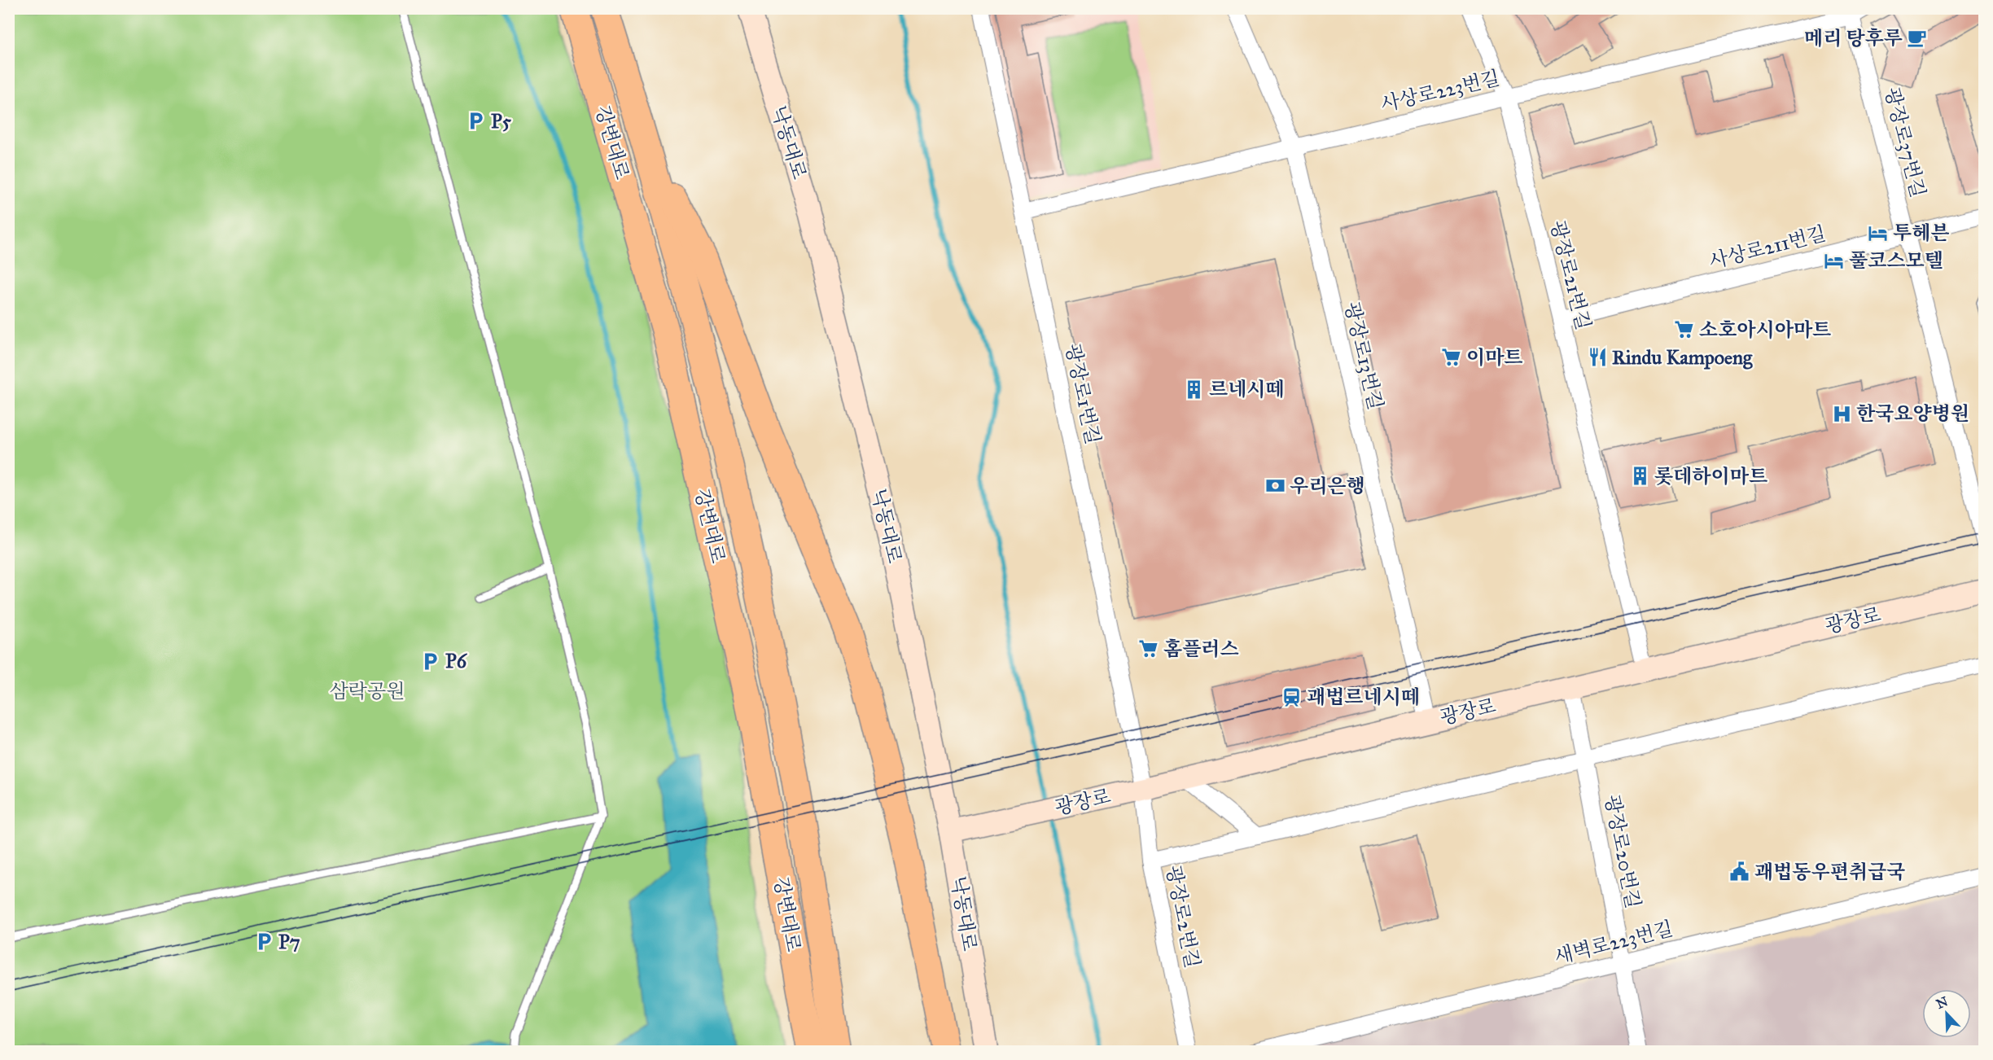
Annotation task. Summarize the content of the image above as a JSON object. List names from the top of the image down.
{
  "streets": {
    "highway": ["강변대로"],
    "main road": ["낙동대로", "광장로"],
    "street": [
      "사상로223번길",
      "광장로37번길",
      "사상로211번길",
      "광장로21번길",
      "광장로13번길",
      "광장로1번길",
      "광장로20번길",
      "광장로2번길",
      "새벽로223번길"
    ]
  },
  "crossings": [
    ["사상로223번길", "광장로37번길"],
    ["사상로223번길", "광장로21번길"],
    ["사상로223번길", "광장로13번길"],
    ["사상로223번길", "광장로1번길"],
    ["낙동대로", "광장로"],
    ["광장로37번길", "사상로211번길"],
    ["사상로211번길", "광장로21번길"],
    ["광장로21번길", "광장로"],
    ["광장로13번길", "광장로"],
    ["광장로1번길", "광장로"],
    ["광장로1번길", "광장로2번길"],
    ["광장로", "광장로20번길"],
    ["광장로", "광장로2번길"],
    ["광장로20번길", "새벽로223번길"]
  ],
  "parks": ["삼락공원"],
  "places": {
    "cafe": ["메리 탕후루"],
    "parking": ["P5", "P6", "P7"],
    "hotel": ["투헤븐", "풀코스모텔"],
    "supermarket": ["소호아시아마트", "이마트", "홈플러스"],
    "restaurant": ["Rindu Kampoeng"],
    "building": ["르네시떼", "롯데하이마트"],
    "hospital": ["한국요양병원"],
    "bank": ["우리은행"],
    "station": ["괘법르네시떼"],
    "public building": ["괘법동우편취급국"]
  },
  "north": "top left"
}
